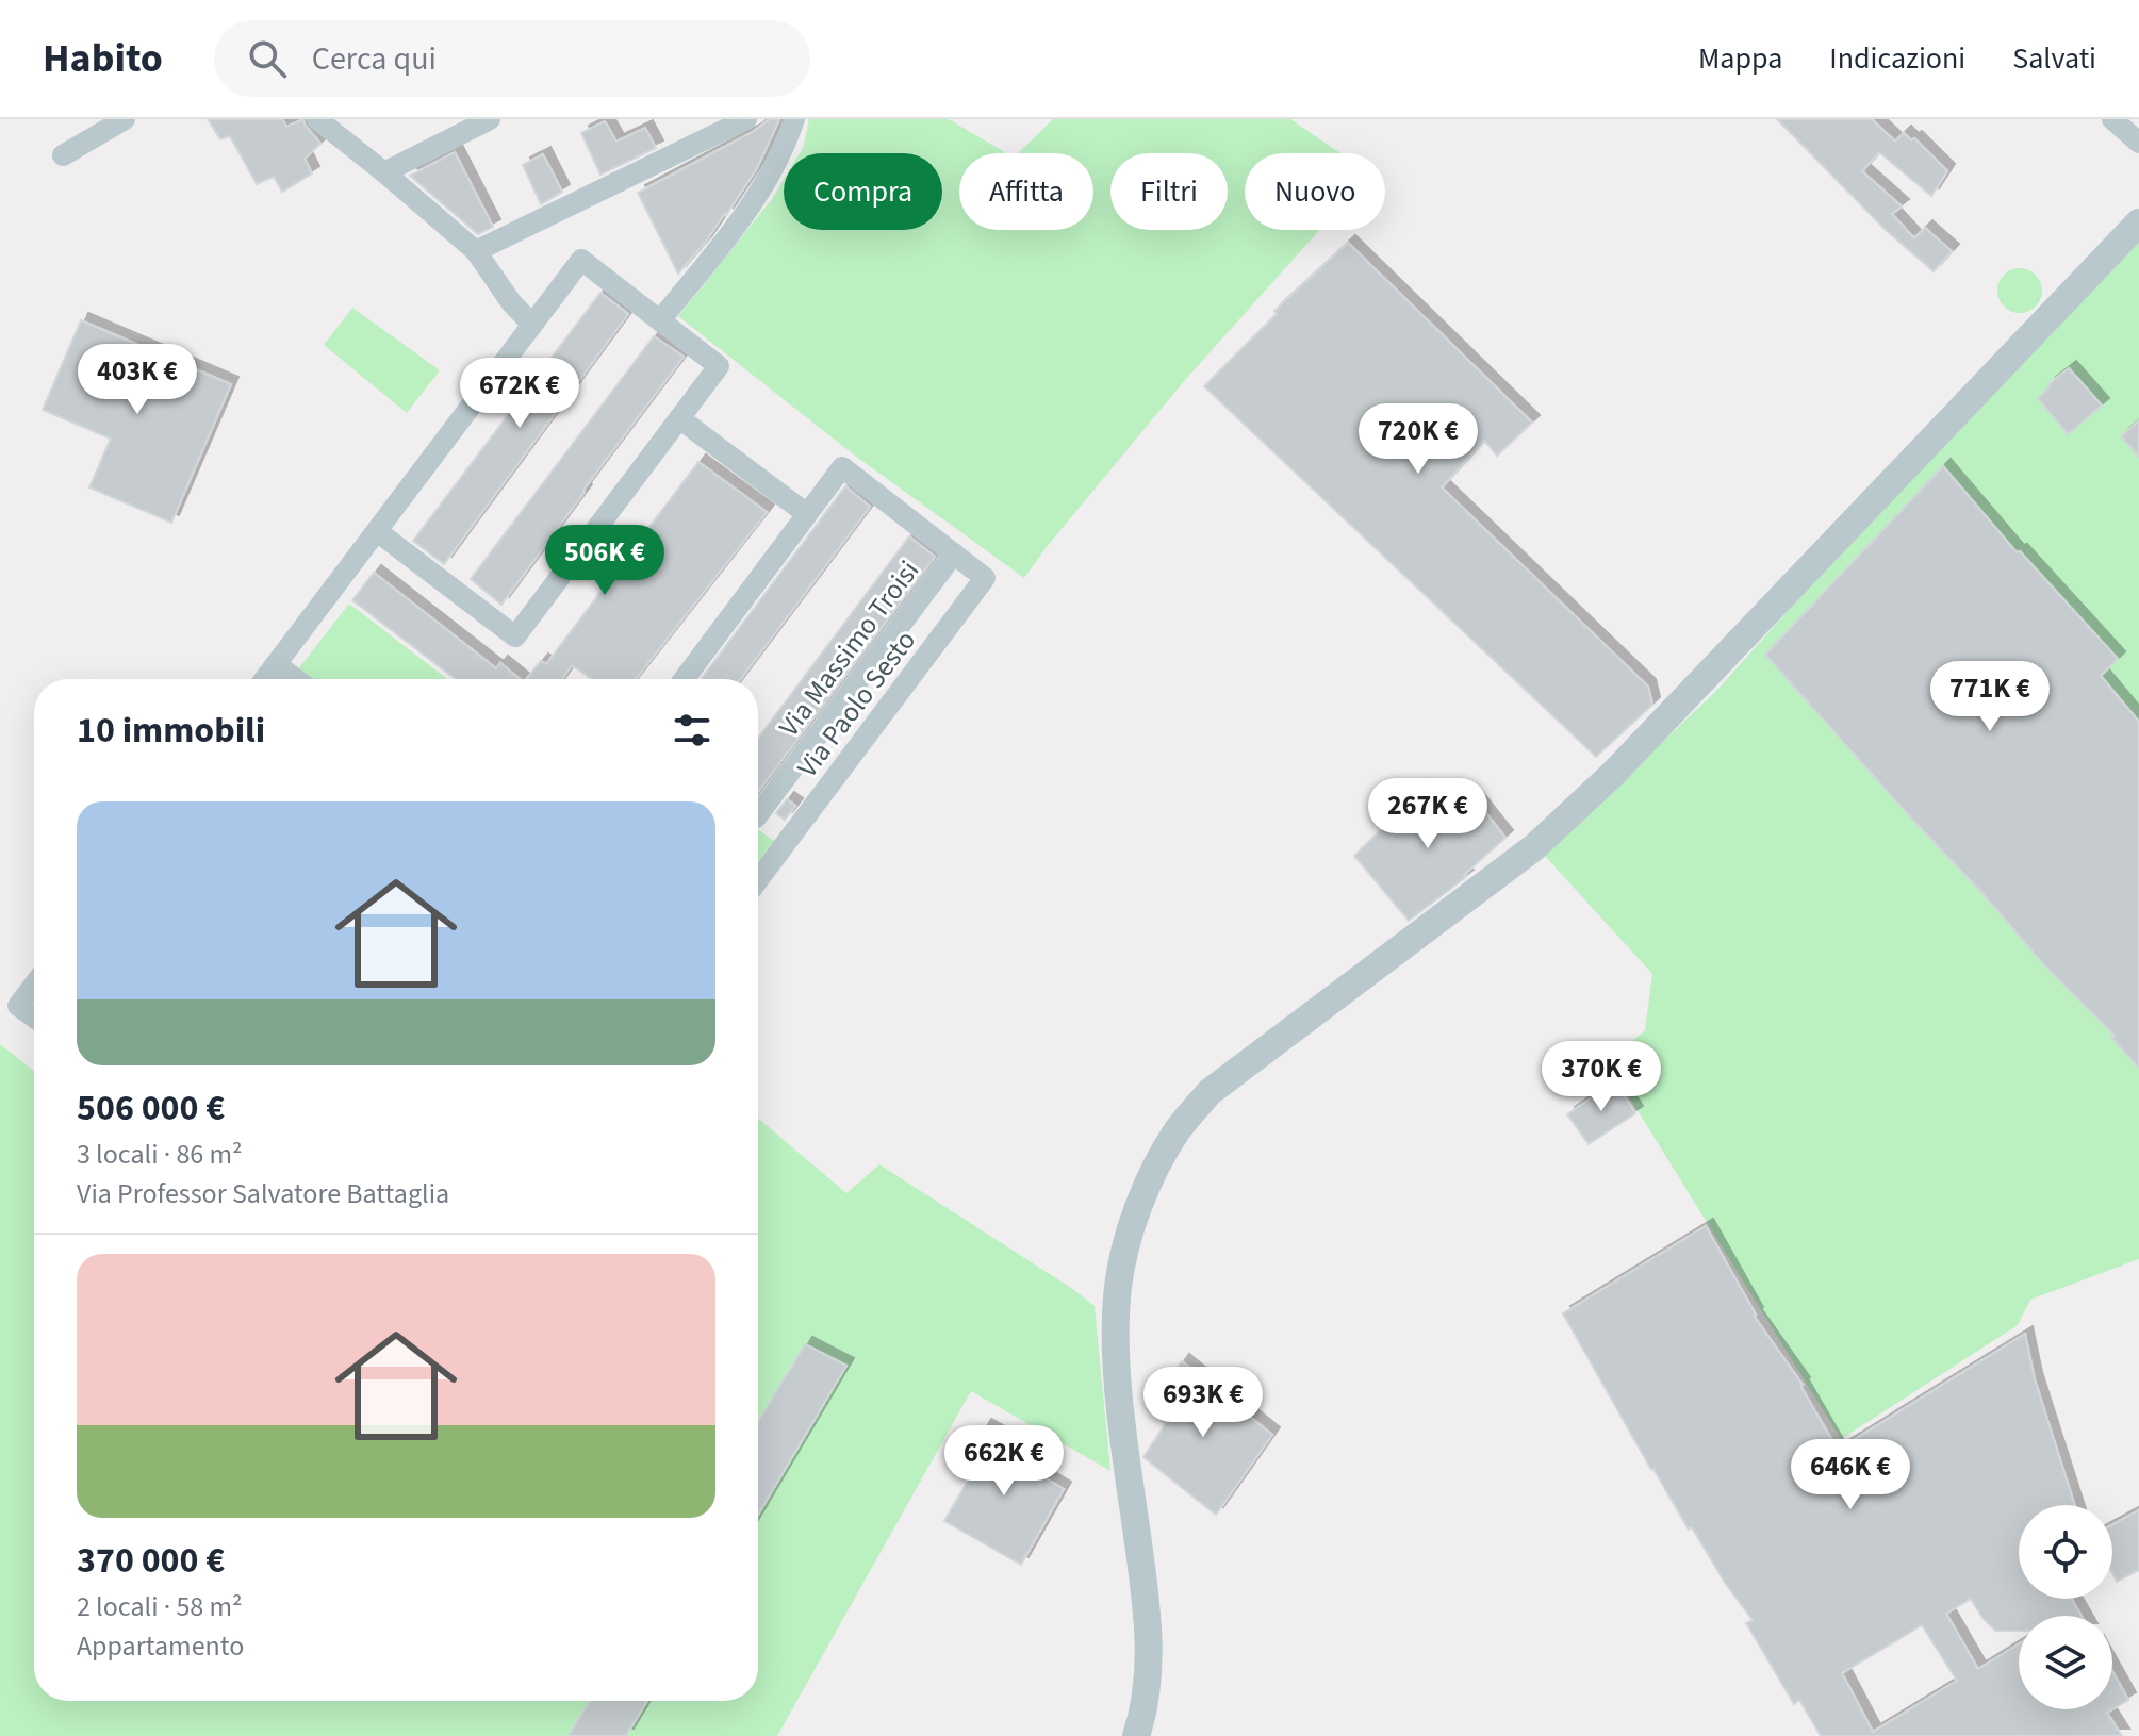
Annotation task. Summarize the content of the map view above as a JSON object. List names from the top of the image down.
{
  "streets": {
    "street": ["Via Massimo Troisi", "Via Paolo Sesto"]
  },
  "crossings": [
    ["Via Massimo Troisi", "Via Paolo Sesto"]
  ],
  "page": {
    "header": "Habito",
    "search": "Cerca qui",
    "nav": ["Mappa", "Indicazioni", "Salvati"],
    "chip": [
      "Compra",
      "Affitta",
      "Filtri",
      "Nuovo"
    ],
    "price": [
      "403K €",
      "672K €",
      "720K €",
      "506K €",
      "771K €",
      "267K €",
      "370K €",
      "693K €",
      "662K €",
      "646K €"
    ],
    "heading": "10 immobili",
    "list": [
      {
        "name": "506 000 €",
        "note": "3 locali · 86 m² · Via Professor Salvatore Battaglia"
      },
      {
        "name": "370 000 €",
        "note": "2 locali · 58 m² · Appartamento"
      }
    ]
  }
}
